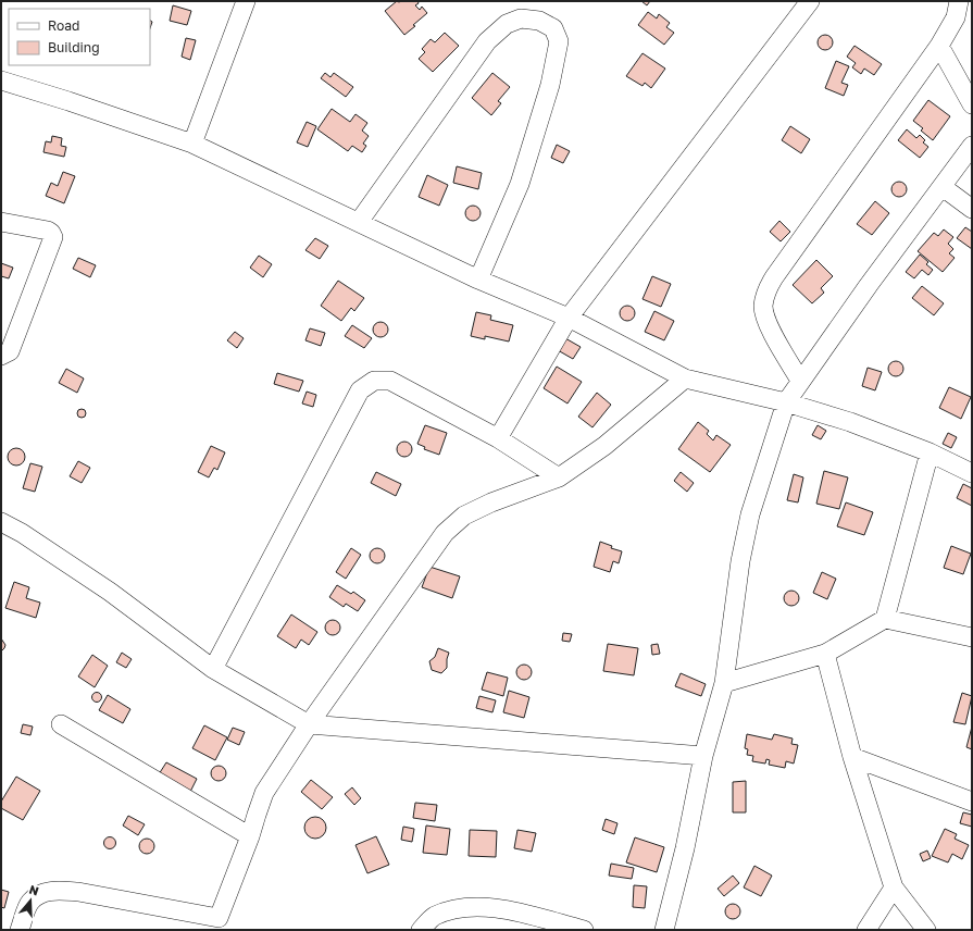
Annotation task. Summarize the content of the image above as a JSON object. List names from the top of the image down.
{
  "legend": ["Road", "Building"],
  "north": "top"
}
